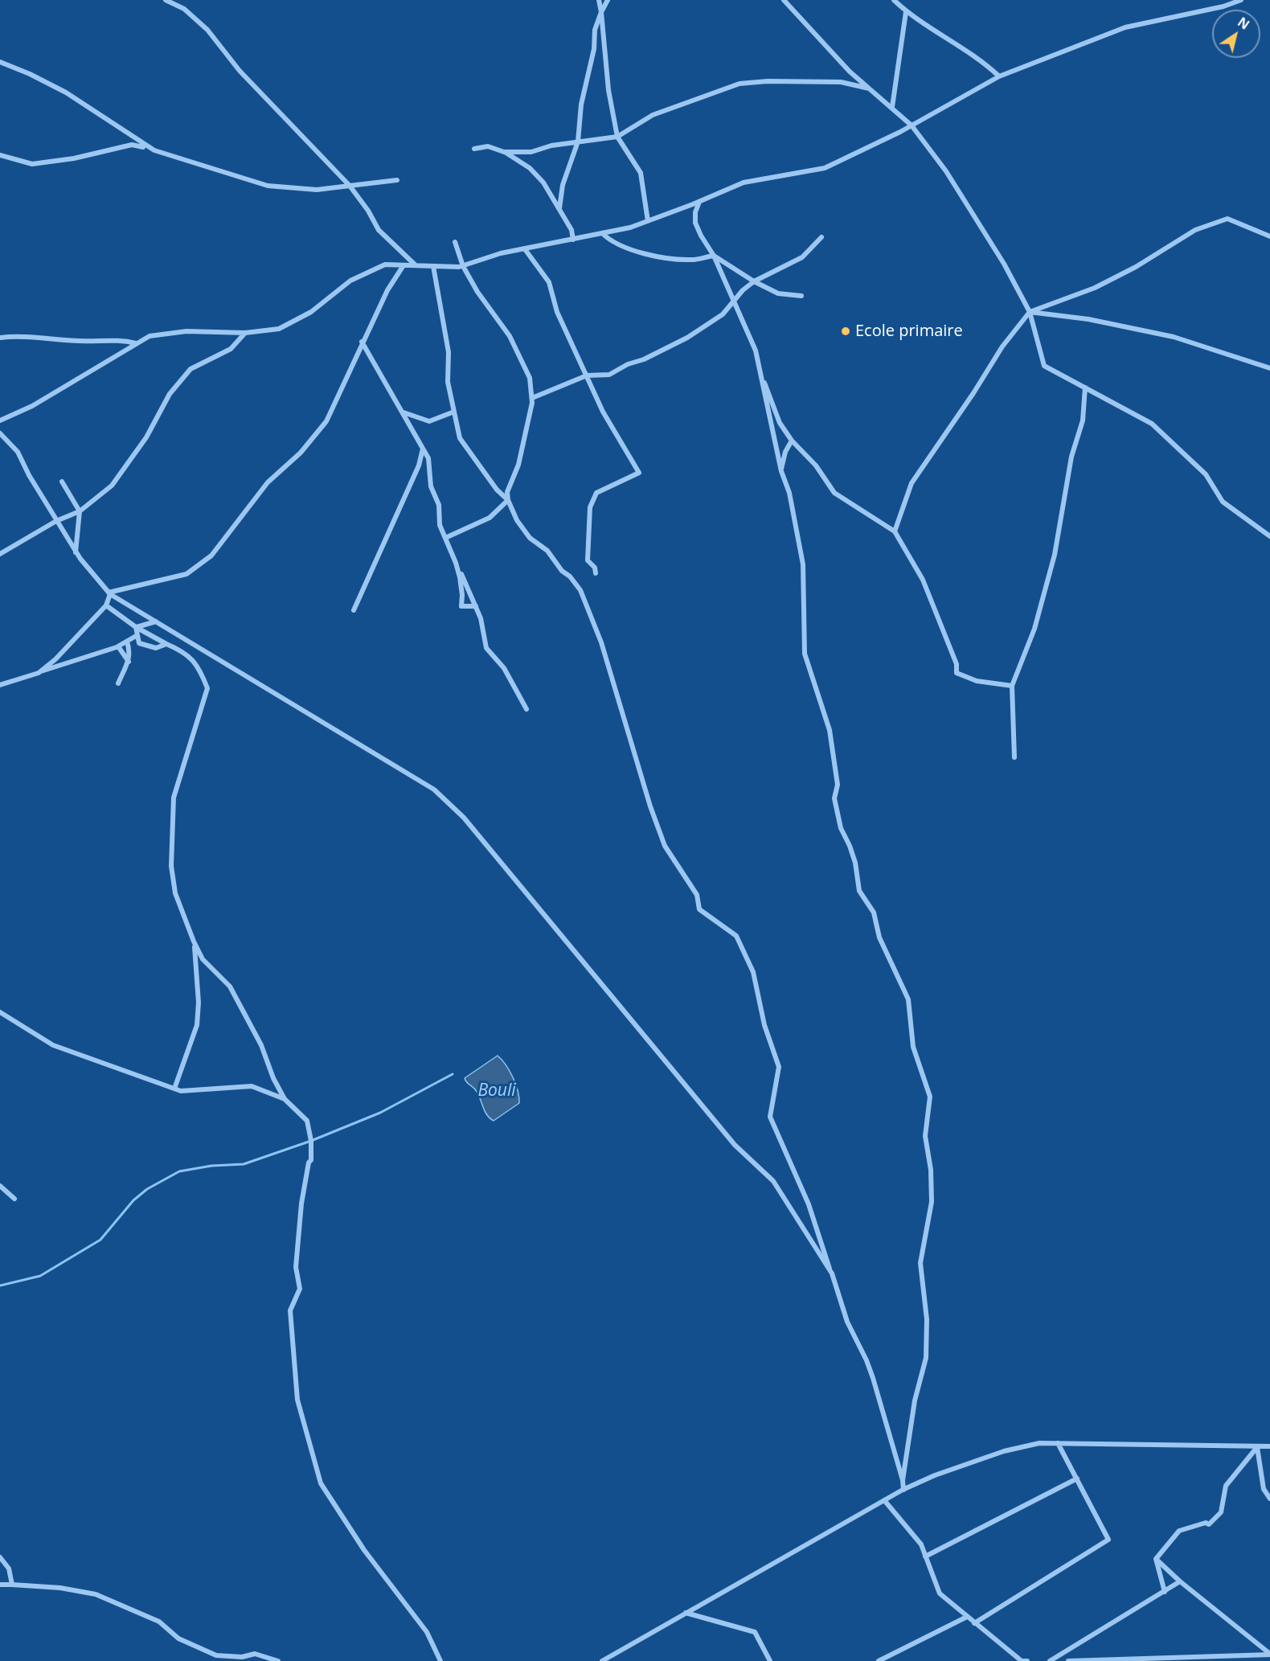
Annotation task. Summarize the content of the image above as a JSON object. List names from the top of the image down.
{
  "water": ["Bouli"],
  "places": ["Ecole primaire"],
  "north": "top right"
}
